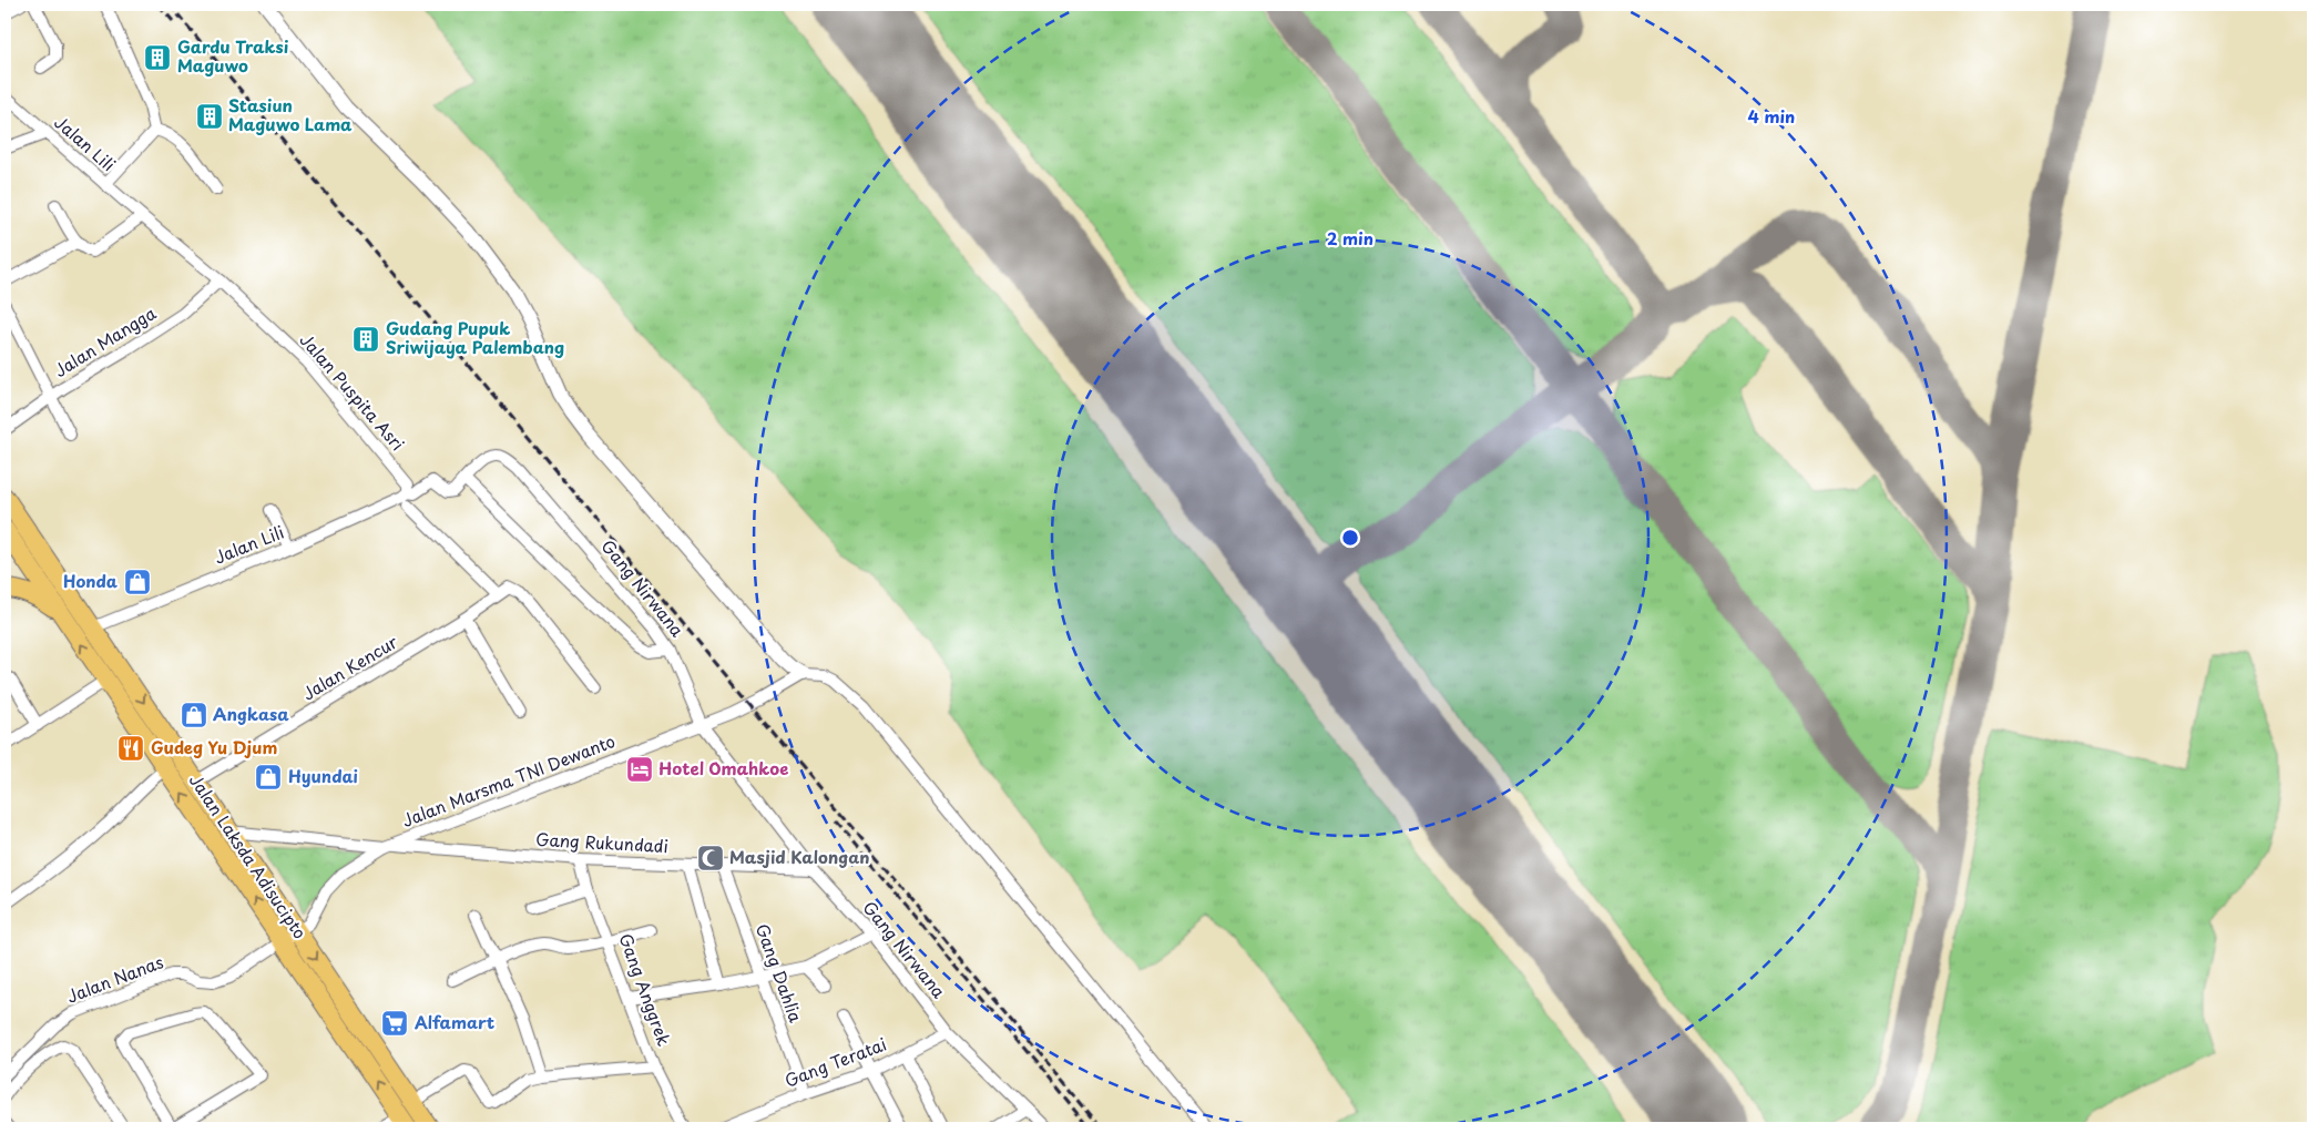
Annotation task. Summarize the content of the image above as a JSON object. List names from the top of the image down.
{
  "streets": {
    "highway": ["Jalan Laksda Adisucipto"],
    "street": [
      "Jalan Lili",
      "Jalan Mangga",
      "Jalan Puspita Asri",
      "Gang Nirwana",
      "Jalan Kencur",
      "Jalan Marsma TNI Dewanto",
      "Gang Rukundadi",
      "Gang Dahlia",
      "Jalan Nanas",
      "Gang Anggrek",
      "Gang Teratai"
    ]
  },
  "crossings": [
    ["Jalan Lili", "Jalan Mangga"],
    ["Jalan Lili", "Jalan Puspita Asri"],
    ["Jalan Lili", "Gang Nirwana"],
    ["Jalan Lili", "Jalan Laksda Adisucipto"],
    ["Jalan Mangga", "Jalan Puspita Asri"],
    ["Jalan Puspita Asri", "Gang Nirwana"],
    ["Gang Nirwana", "Jalan Marsma TNI Dewanto"],
    ["Gang Nirwana", "Gang Rukundadi"],
    ["Gang Nirwana", "Gang Teratai"],
    ["Jalan Kencur", "Jalan Laksda Adisucipto"],
    ["Jalan Marsma TNI Dewanto", "Gang Rukundadi"],
    ["Jalan Marsma TNI Dewanto", "Jalan Laksda Adisucipto"],
    ["Jalan Marsma TNI Dewanto", "Jalan Nanas"],
    ["Gang Rukundadi", "Gang Dahlia"],
    ["Gang Rukundadi", "Jalan Nanas"],
    ["Gang Rukundadi", "Gang Anggrek"],
    ["Jalan Laksda Adisucipto", "Jalan Nanas"],
    ["Gang Dahlia", "Gang Teratai"]
  ],
  "places": {
    "building": ["Gardu Traksi Maguwo", "Stasiun Maguwo Lama", "Gudang Pupuk Sriwijaya Palembang"],
    "shop": ["Honda", "Angkasa", "Hyundai"],
    "restaurant": ["Gudeg Yu Djum"],
    "hotel": ["Hotel Omahkoe"],
    "mosque": ["Masjid Kalongan"],
    "supermarket": ["Alfamart"]
  },
  "rings": ["4 min", "2 min"]
}
